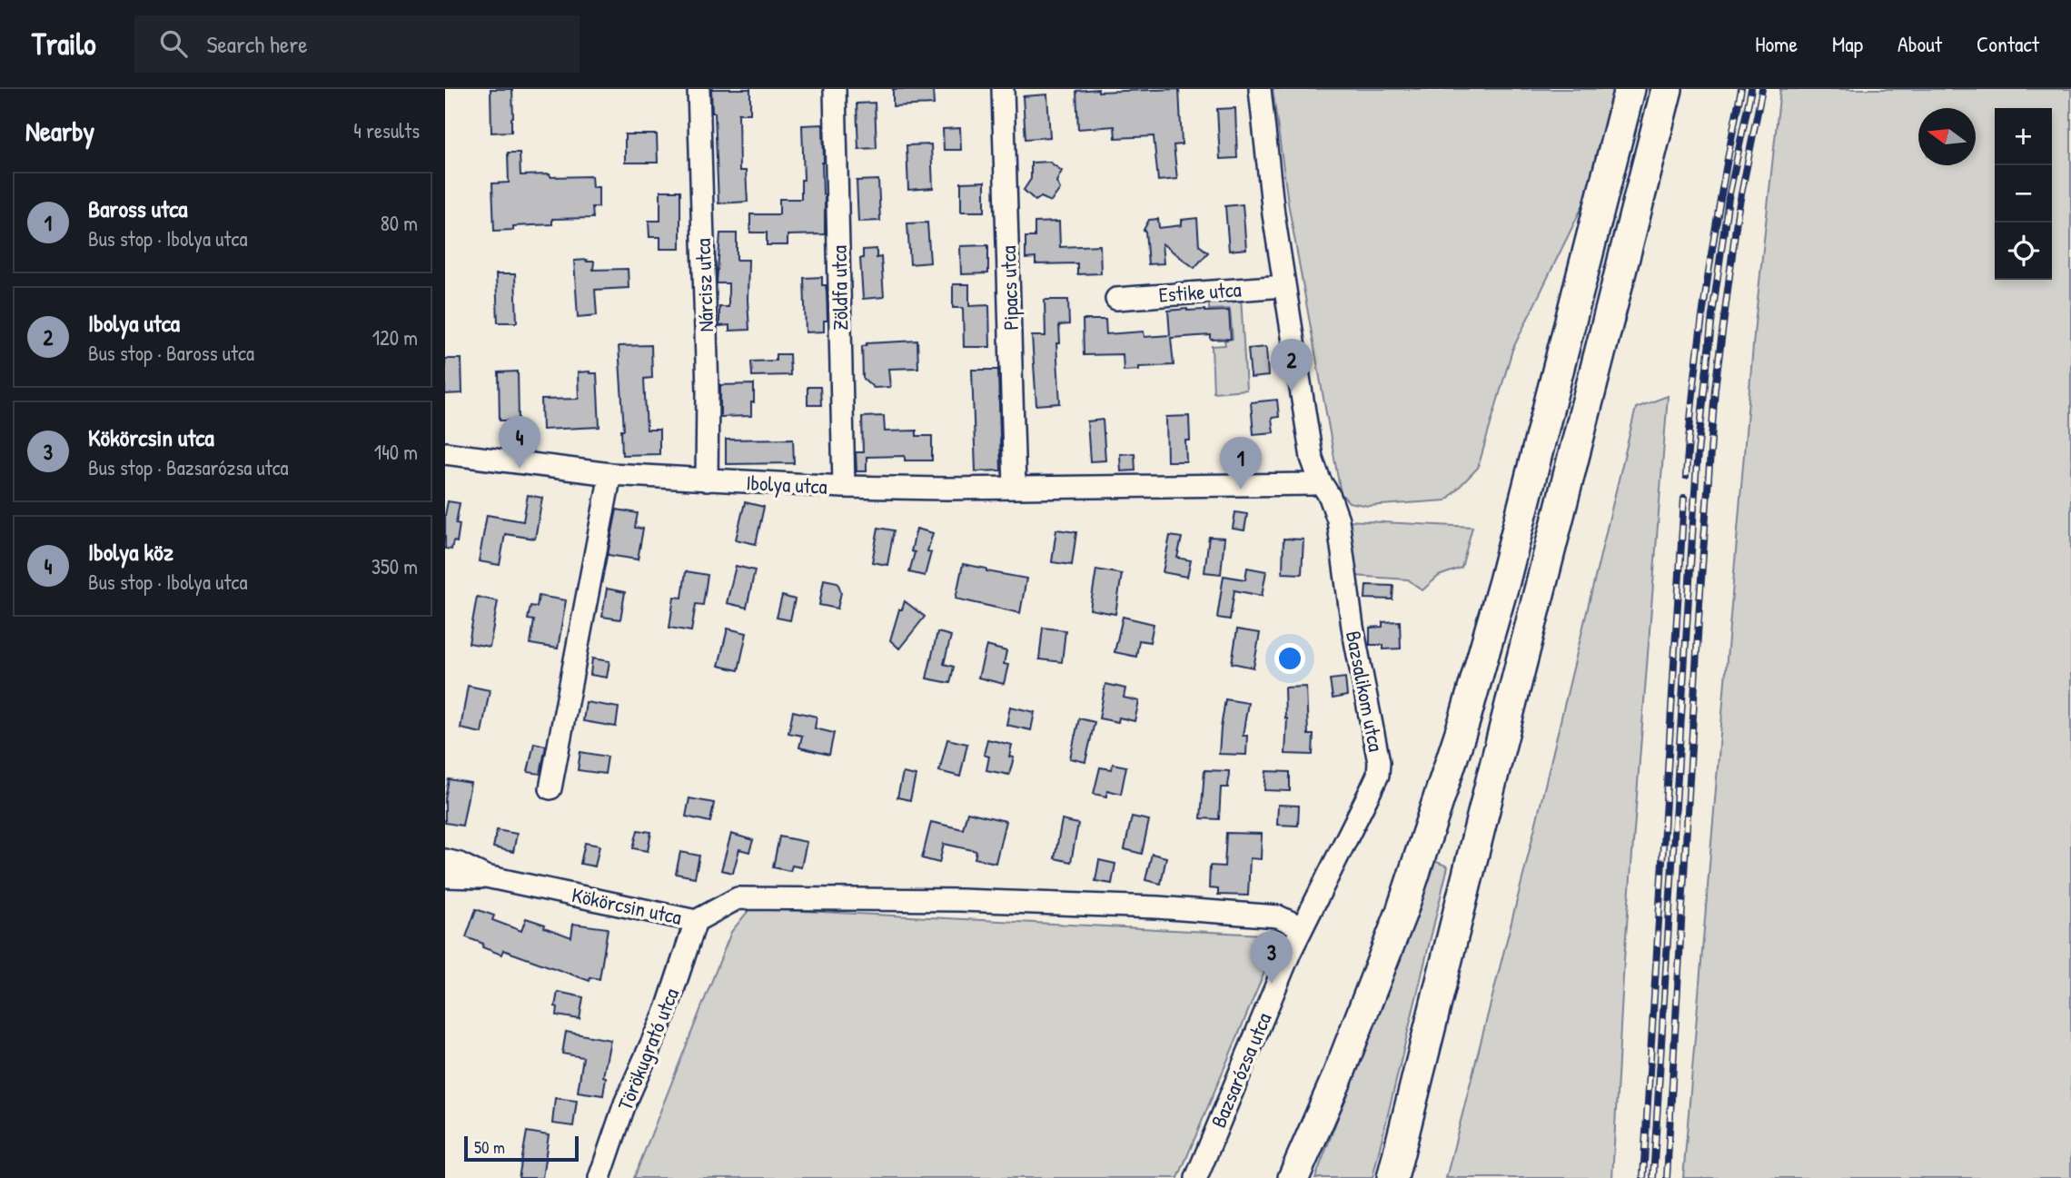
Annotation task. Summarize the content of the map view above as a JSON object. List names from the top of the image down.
{
  "streets": {
    "street": [
      "Nárcisz utca",
      "Zöldfa utca",
      "Pipacs utca",
      "Estike utca",
      "Ibolya utca",
      "Bazsalikom utca",
      "Kökörcsin utca",
      "Törökugrató utca",
      "Bazsarózsa utca"
    ]
  },
  "crossings": [
    ["Nárcisz utca", "Ibolya utca"],
    ["Zöldfa utca", "Ibolya utca"],
    ["Pipacs utca", "Ibolya utca"],
    ["Estike utca", "Bazsalikom utca"],
    ["Ibolya utca", "Bazsalikom utca"],
    ["Bazsalikom utca", "Kökörcsin utca"],
    ["Bazsalikom utca", "Bazsarózsa utca"],
    ["Kökörcsin utca", "Törökugrató utca"],
    ["Kökörcsin utca", "Bazsarózsa utca"]
  ],
  "scale_bar": "50 m",
  "north": "left",
  "page": {
    "header": "Trailo",
    "search": "Search here",
    "nav": [
      "Home",
      "Map",
      "About",
      "Contact"
    ],
    "heading": ["Nearby", "4 results"],
    "map_buttons": ["+", "−"],
    "list": [
      {
        "mark": "1",
        "name": "Baross utca",
        "note": "Bus stop · Ibolya utca",
        "value": "80 m"
      },
      {
        "mark": "2",
        "name": "Ibolya utca",
        "note": "Bus stop · Baross utca",
        "value": "120 m"
      },
      {
        "mark": "3",
        "name": "Kökörcsin utca",
        "note": "Bus stop · Bazsarózsa utca",
        "value": "140 m"
      },
      {
        "mark": "4",
        "name": "Ibolya köz",
        "note": "Bus stop · Ibolya utca",
        "value": "350 m"
      }
    ],
    "pins": [
      "2",
      "4",
      "1",
      "3"
    ],
    "scale": "50 m"
  }
}
